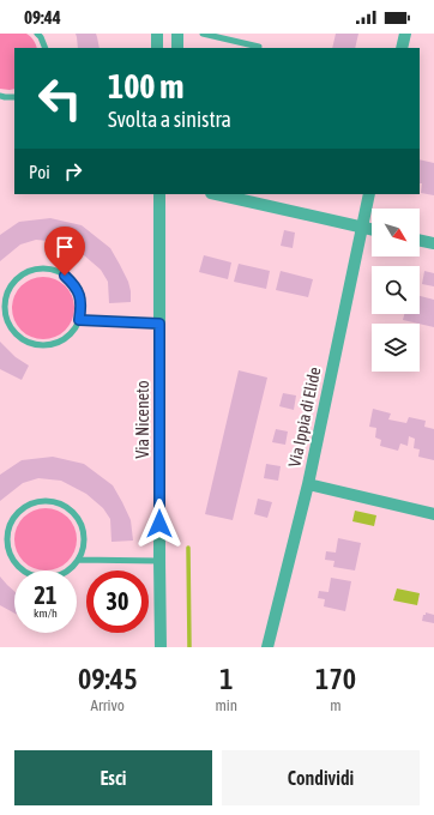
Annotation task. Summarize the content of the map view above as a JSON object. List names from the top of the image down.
{
  "streets": {
    "street": ["Via Ippia di Elide", "Via Niceneto"]
  },
  "north": "bottom right",
  "page": {
    "status": "09:44",
    "turn": ["100 m", "Svolta a sinistra"],
    "then": "Poi",
    "speed": "21 km/h",
    "limit": "30",
    "eta": [
      "09:45",
      "Arrivo",
      "1",
      "min",
      "170",
      "m"
    ],
    "buttons": ["Esci", "Condividi"]
  }
}
